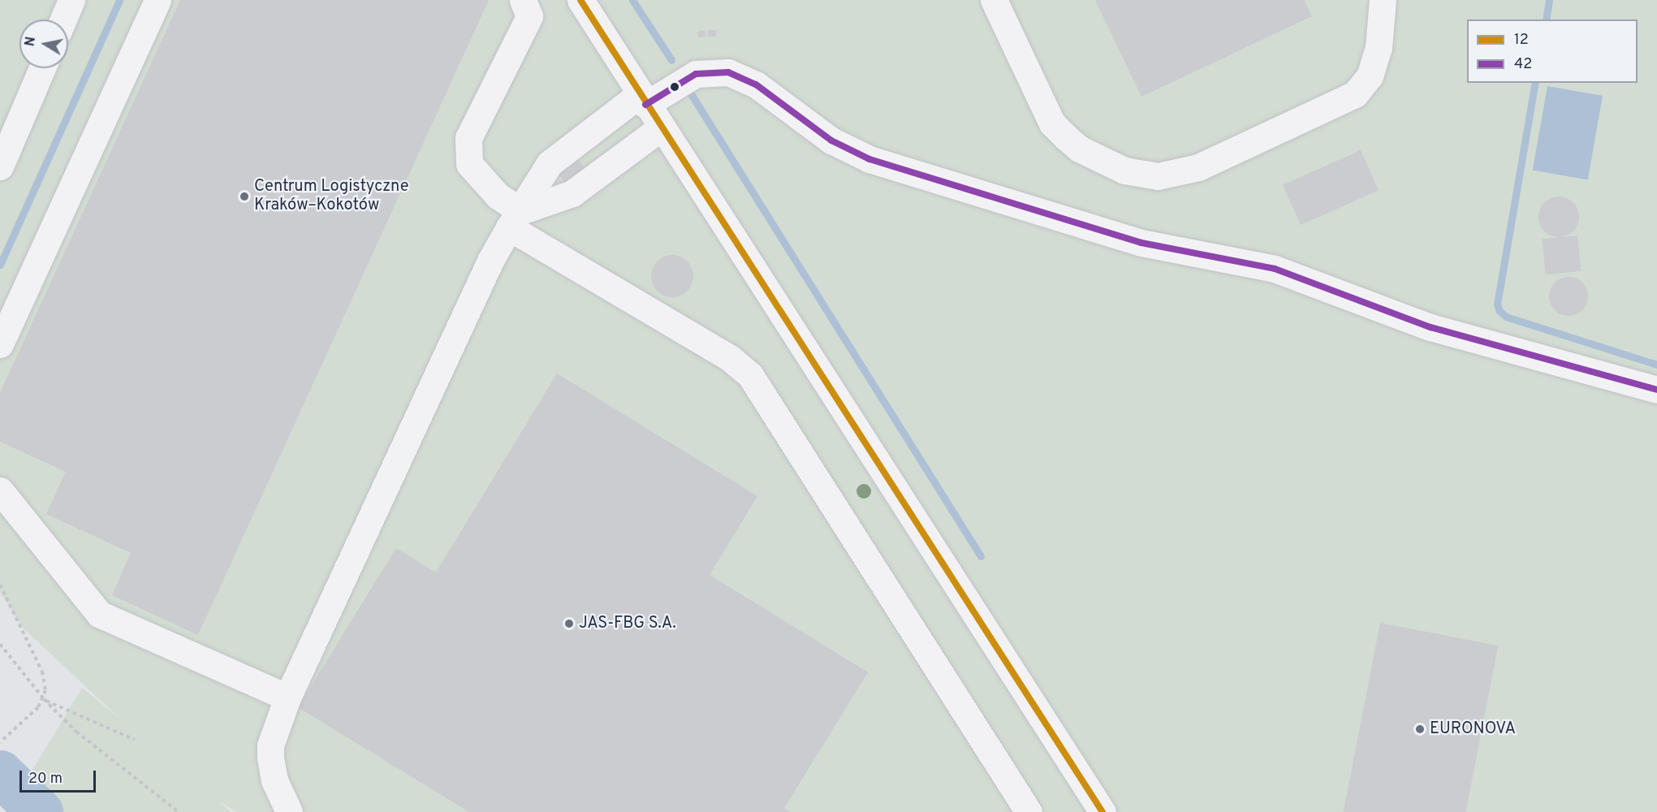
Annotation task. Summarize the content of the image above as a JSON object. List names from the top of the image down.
{
  "places": ["Centrum Logistyczne Kraków–Kokotów", "JAS-FBG S.A.", "EURONOVA"],
  "lines": ["transit line 12", "transit line 42"],
  "legend": ["12", "42"],
  "scale_bar": "20 m",
  "north": "left"
}
